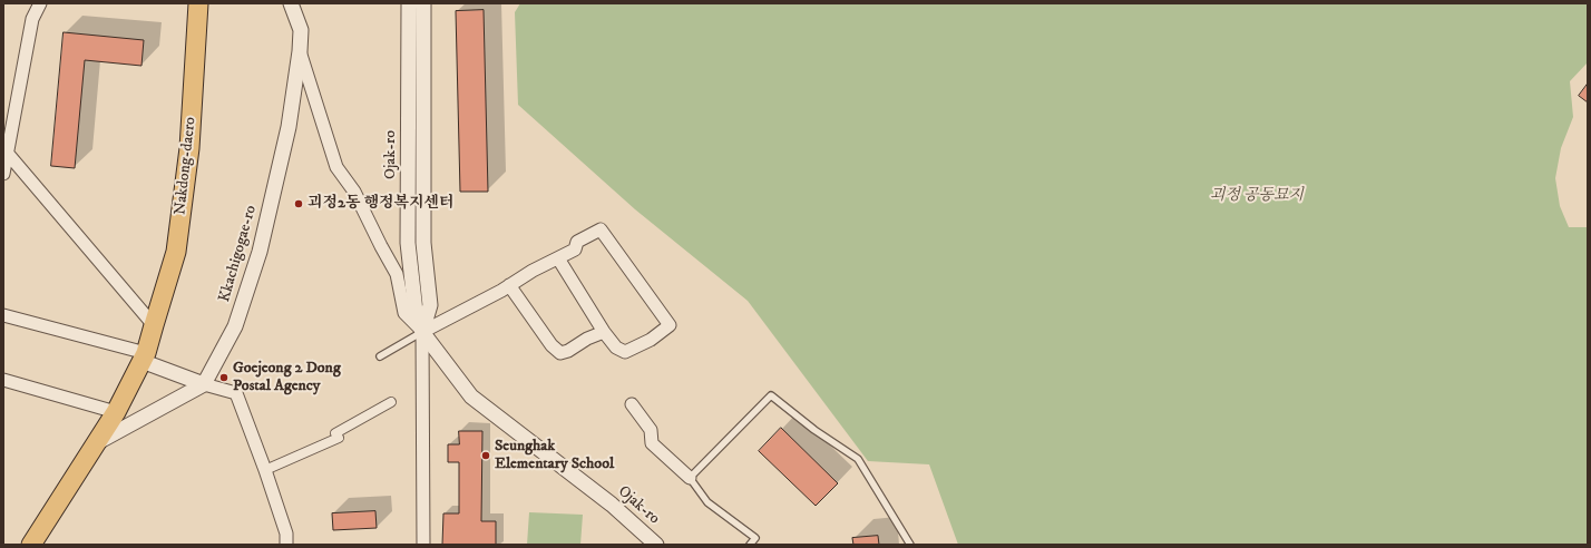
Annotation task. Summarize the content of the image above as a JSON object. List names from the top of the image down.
{
  "streets": {
    "main road": ["Nakdong-daero"],
    "street": ["Ojak-ro", "Kkachigogae-ro"]
  },
  "parks": ["괴정 공동묘지"],
  "places": ["괴정2동 행정복지센터", "Goejeong 2 Dong Postal Agency", "Seunghak Elementary School"]
}
